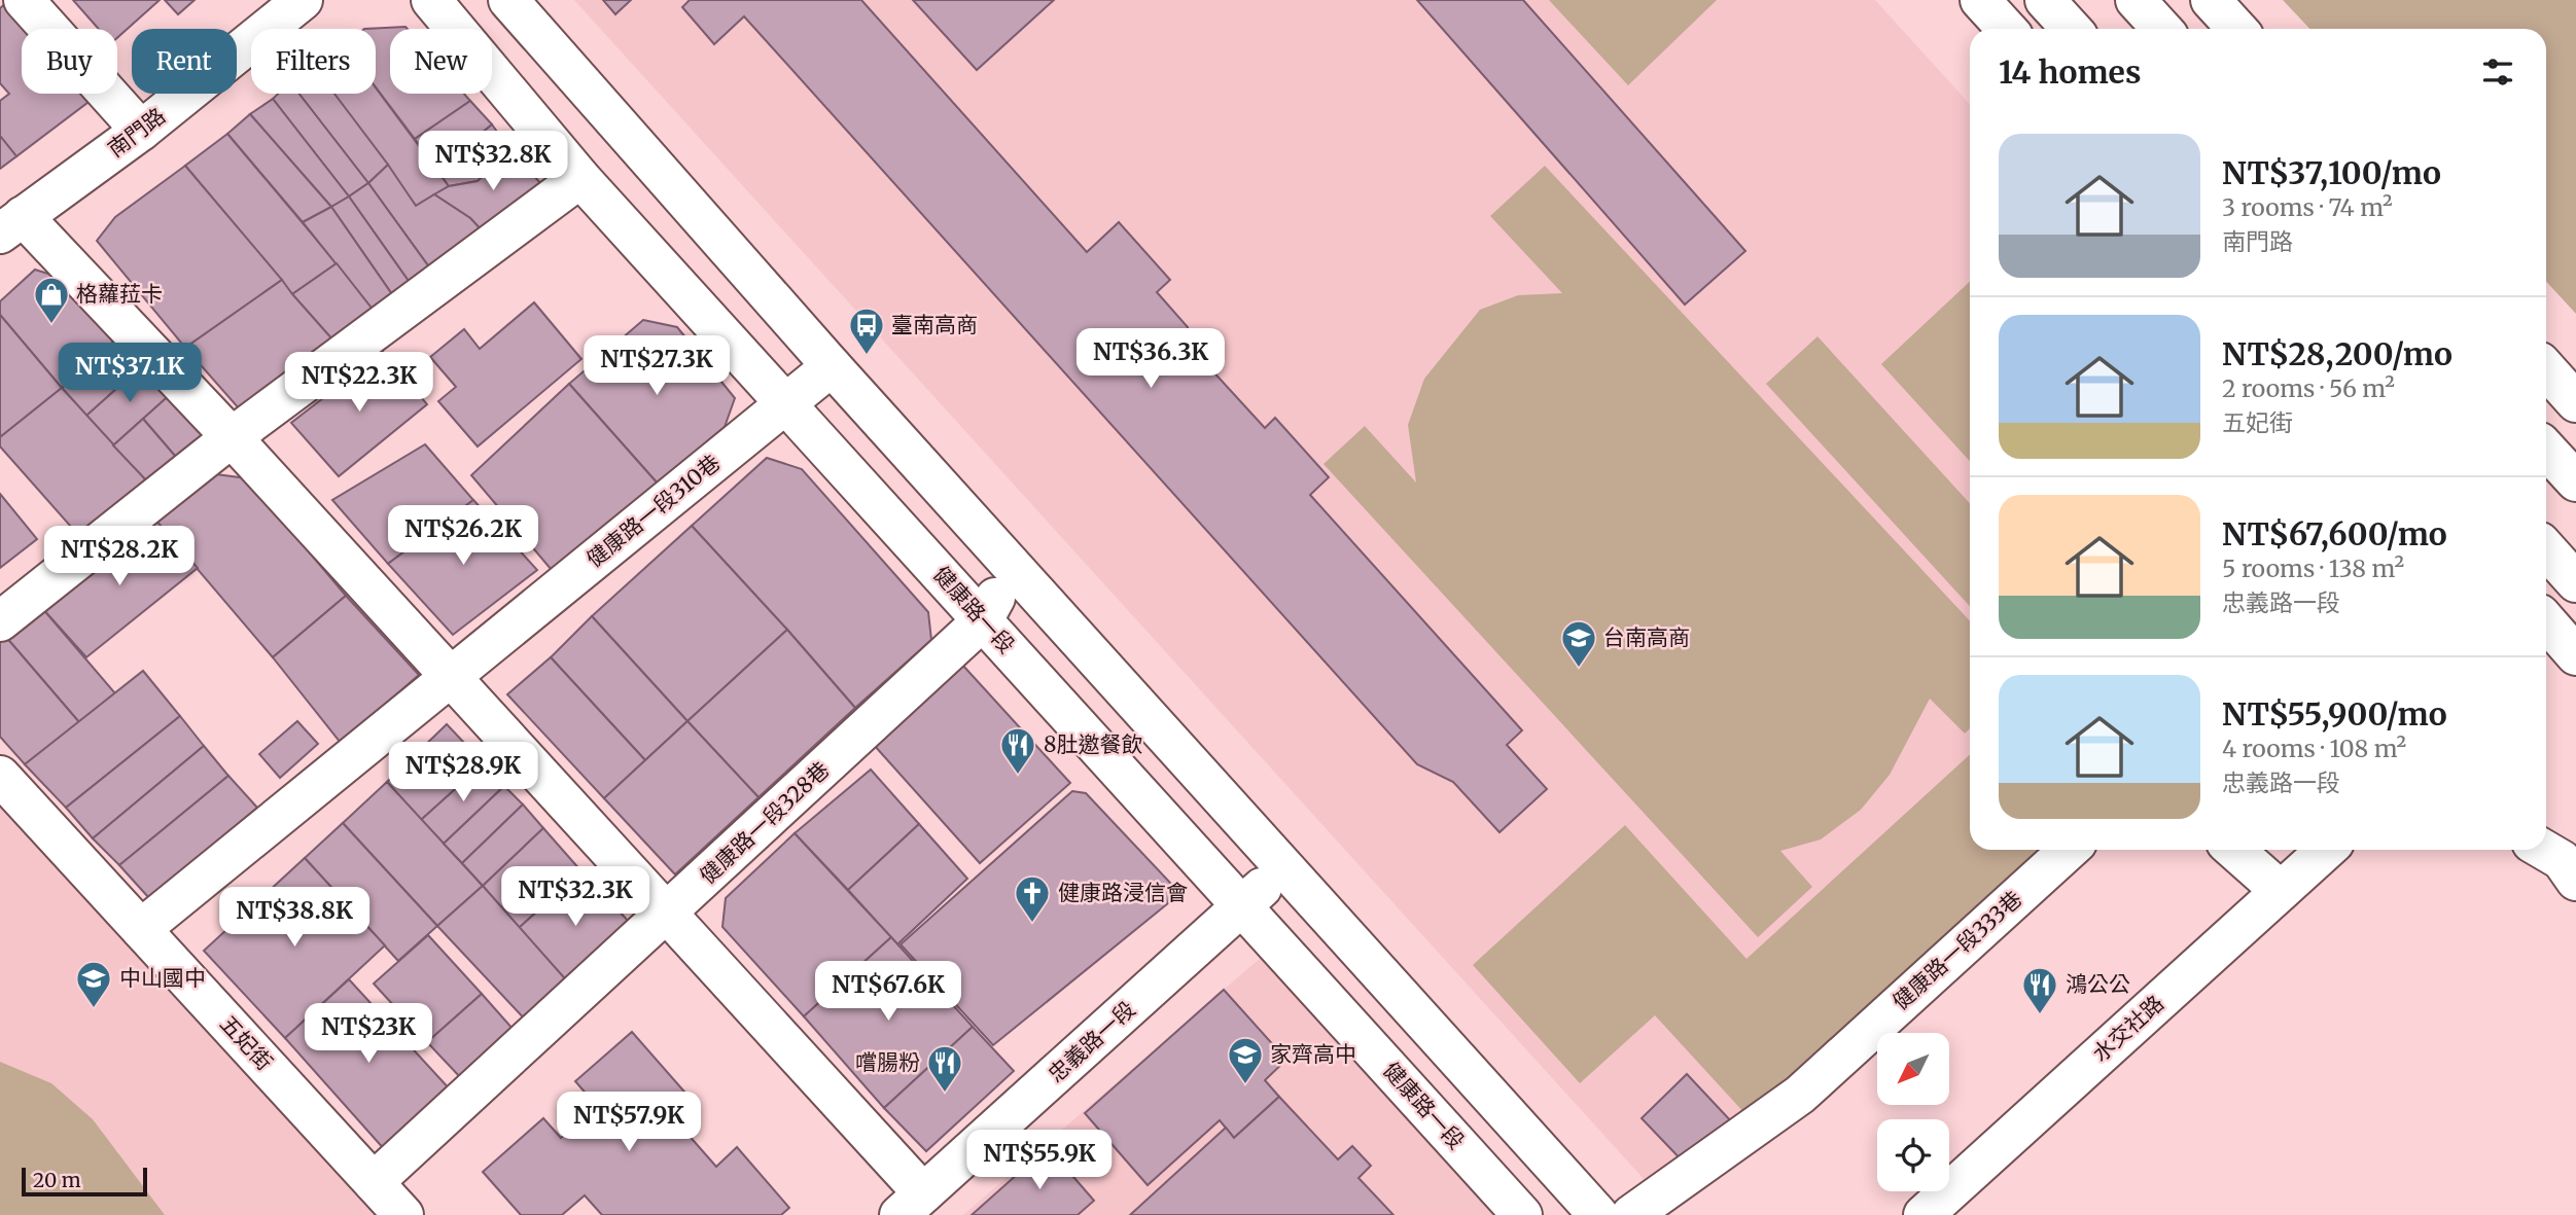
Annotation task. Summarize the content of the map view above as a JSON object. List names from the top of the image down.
{
  "streets": {
    "street": [
      "南門路",
      "健康路一段310巷",
      "健康路一段",
      "健康路一段328巷",
      "健康路一段333巷",
      "水交社路",
      "忠義路一段",
      "五妃街"
    ]
  },
  "crossings": [
    ["健康路一段310巷", "健康路一段"],
    ["健康路一段310巷", "五妃街"],
    ["健康路一段", "健康路一段328巷"],
    ["健康路一段", "忠義路一段"],
    ["健康路一段328巷", "五妃街"]
  ],
  "places": {
    "shop": ["格蘿菈卡"],
    "bus stop": ["臺南高商"],
    "school or university": ["台南高商", "中山國中", "家齊高中"],
    "restaurant": ["8肚邀餐飲", "鴻公公", "嚐腸粉"],
    "church": ["健康路浸信會"]
  },
  "scale_bar": "20 m",
  "north": "bottom left",
  "page": {
    "chip": [
      "Buy",
      "Rent",
      "Filters",
      "New"
    ],
    "heading": "14 homes",
    "list": [
      {
        "name": "NT$37,100/mo",
        "note": "3 rooms · 74 m² · 南門路"
      },
      {
        "name": "NT$28,200/mo",
        "note": "2 rooms · 56 m² · 五妃街"
      },
      {
        "name": "NT$67,600/mo",
        "note": "5 rooms · 138 m² · 忠義路一段"
      },
      {
        "name": "NT$55,900/mo",
        "note": "4 rooms · 108 m² · 忠義路一段"
      }
    ],
    "price": [
      "NT$32.8K",
      "NT$36.3K",
      "NT$27.3K",
      "NT$37.1K",
      "NT$22.3K",
      "NT$26.2K",
      "NT$28.2K",
      "NT$28.9K",
      "NT$32.3K",
      "NT$38.8K",
      "NT$67.6K",
      "NT$23K",
      "NT$57.9K",
      "NT$55.9K"
    ],
    "scale": "20 m"
  }
}
